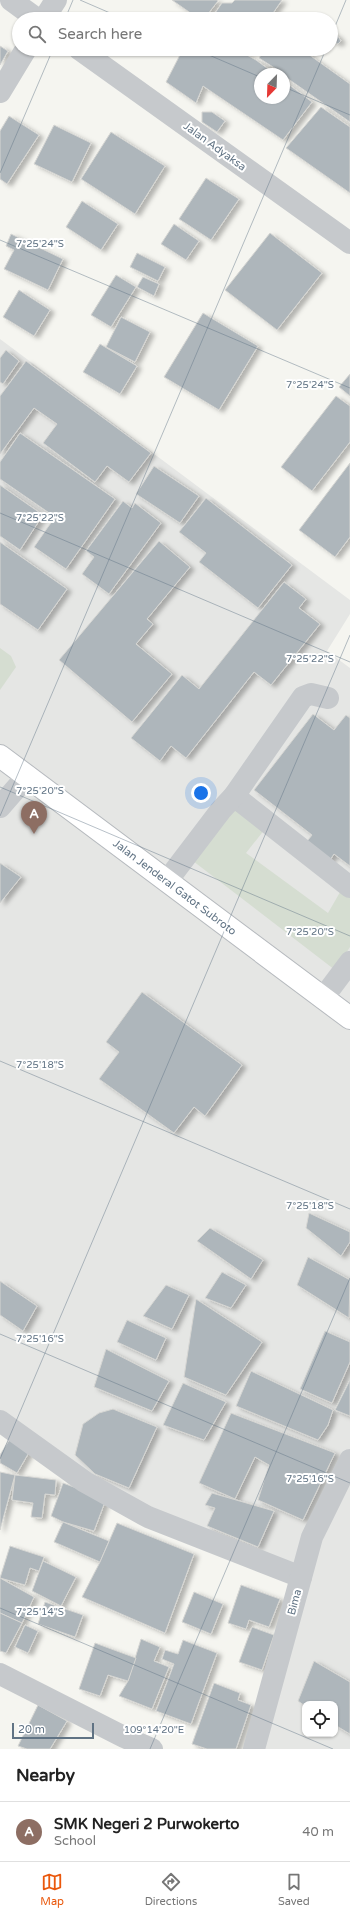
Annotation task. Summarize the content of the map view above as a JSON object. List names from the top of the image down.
{
  "streets": {
    "main road": ["Jalan Jenderal Gatot Subroto"],
    "street": ["Jalan Adyaksa", "Bima"]
  },
  "scale_bar": "20 m",
  "north": "bottom left",
  "page": {
    "search": "Search here",
    "pins": "A",
    "scale": "20 m",
    "heading": "Nearby",
    "list": [
      {
        "mark": "A",
        "name": "SMK Negeri 2 Purwokerto",
        "note": "School",
        "value": "40 m"
      }
    ],
    "nav": ["Map", "Directions", "Saved"]
  },
  "coordinates": [
    "7°25'24\"S",
    "7°25'22\"S",
    "7°25'20\"S",
    "7°25'18\"S",
    "7°25'16\"S",
    "7°25'14\"S",
    "109°14'20\"E"
  ]
}
